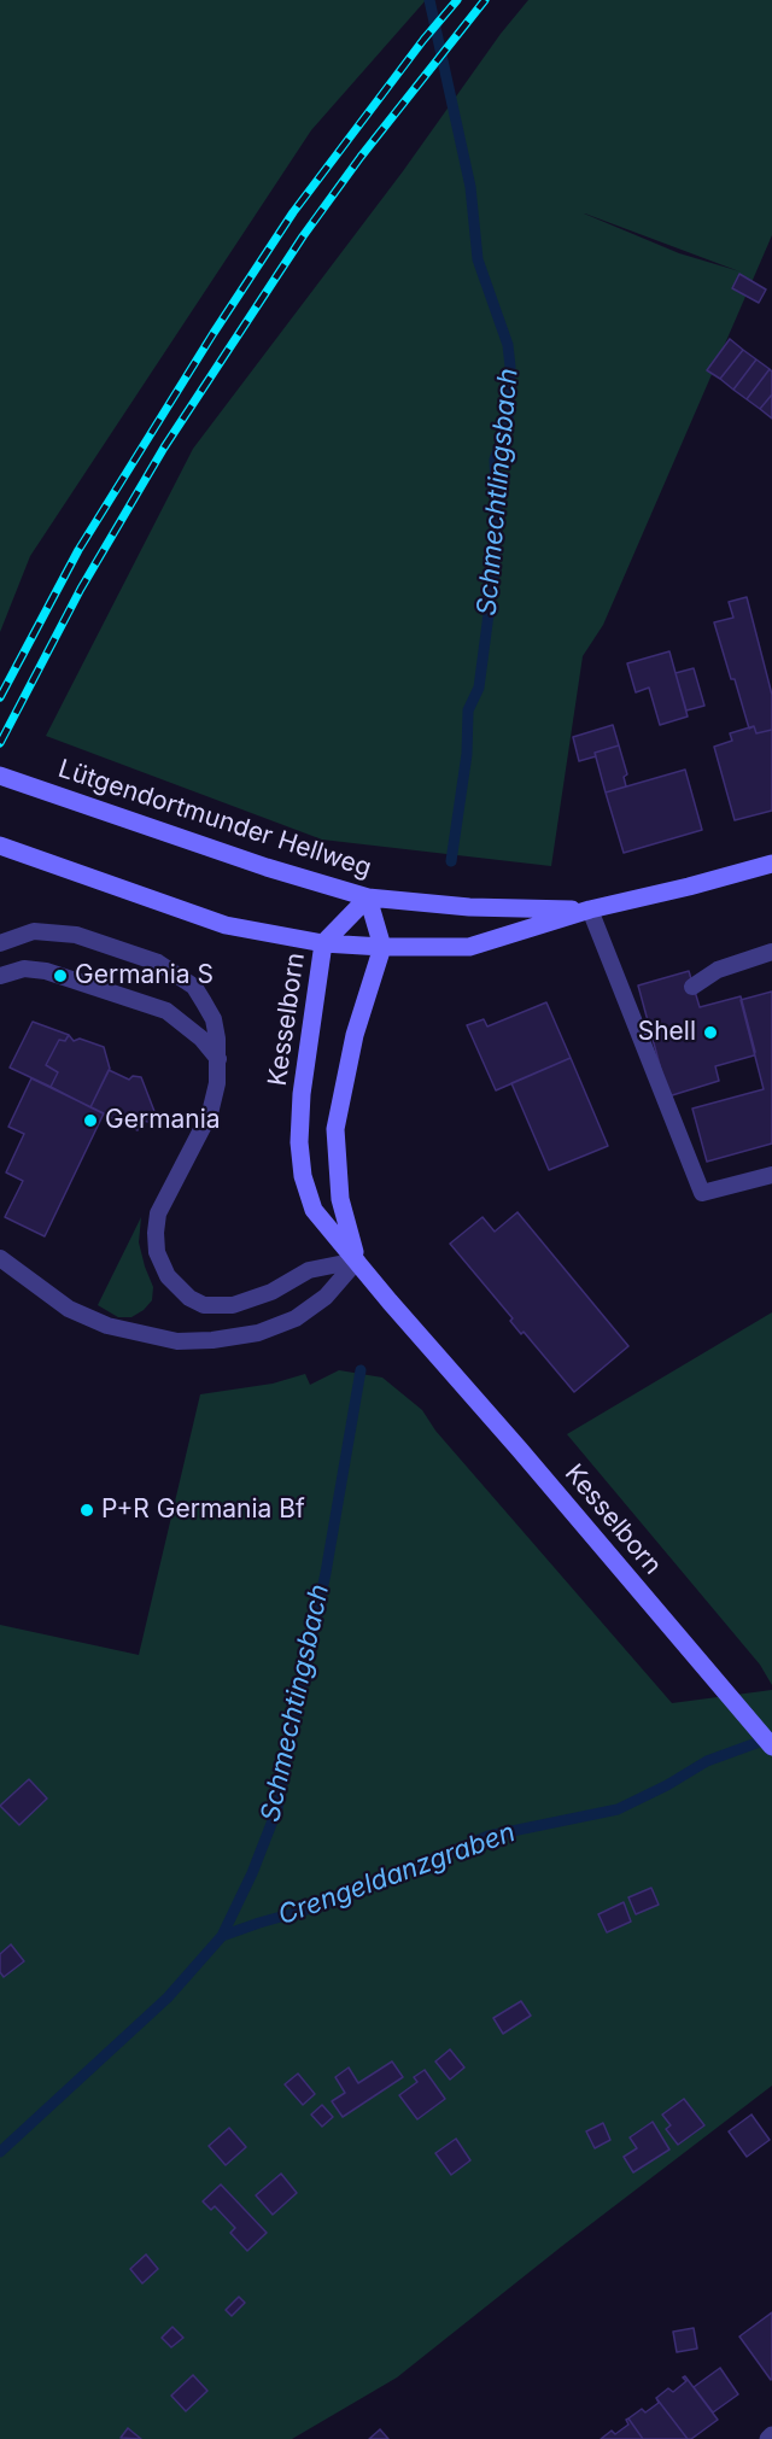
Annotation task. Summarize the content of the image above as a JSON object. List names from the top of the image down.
{
  "streets": {
    "main road": ["Lütgendortmunder Hellweg", "Kesselborn"]
  },
  "crossings": [
    ["Lütgendortmunder Hellweg", "Kesselborn"]
  ],
  "water": ["Schmechtlingsbach", "Schmechtingsbach", "Crengeldanzgraben"],
  "places": [
    "Germania S",
    "Shell",
    "Germania",
    "P+R Germania Bf"
  ]
}
